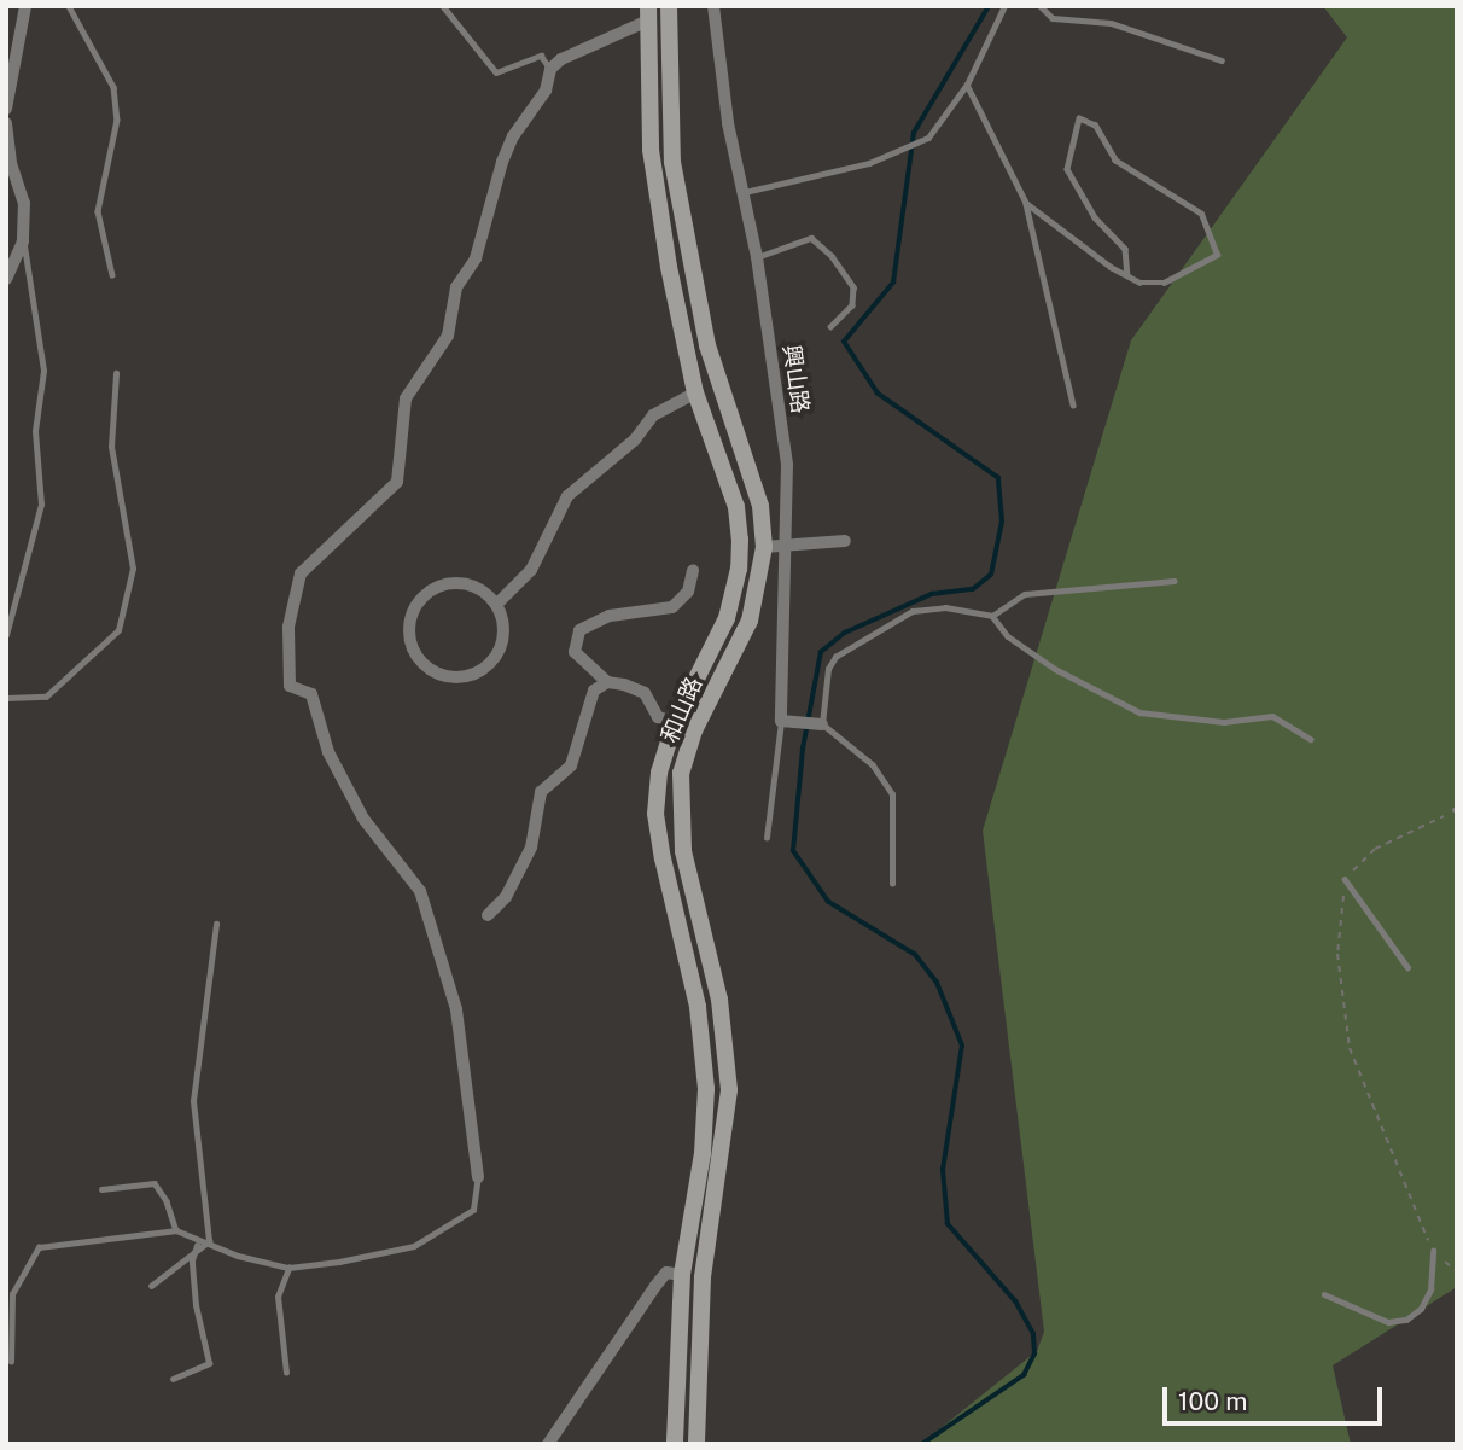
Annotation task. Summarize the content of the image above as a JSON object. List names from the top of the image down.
{
  "streets": {
    "main road": ["和山路"],
    "street": ["興山路"]
  },
  "scale_bar": "100 m"
}
